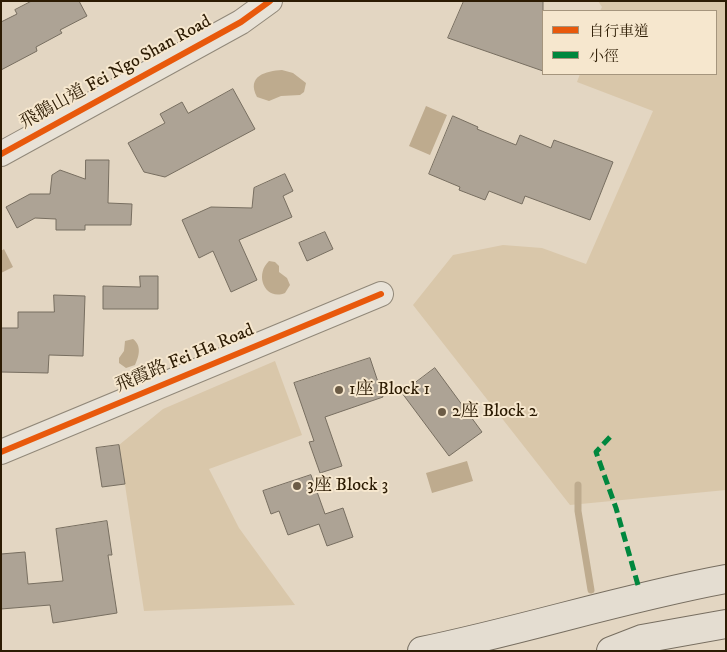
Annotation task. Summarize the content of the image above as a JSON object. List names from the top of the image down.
{
  "streets": {
    "street": ["飛鵝山道 Fei Ngo Shan Road", "飛霞路 Fei Ha Road"]
  },
  "places": ["1座 Block 1", "2座 Block 2", "3座 Block 3"],
  "legend": ["自行車道", "小徑"]
}
